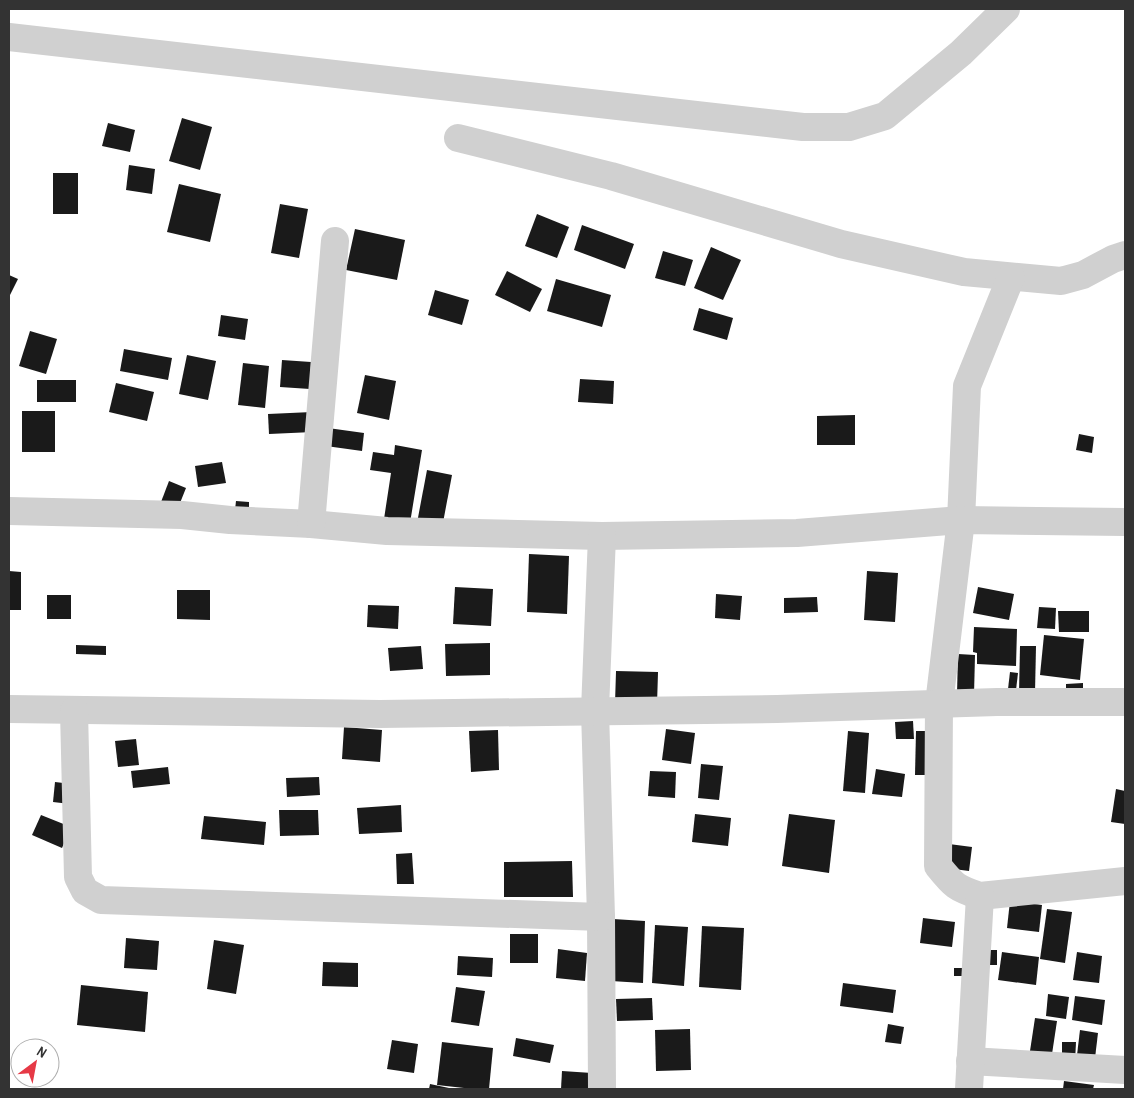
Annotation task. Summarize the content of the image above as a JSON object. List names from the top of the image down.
{
  "north": "top right"
}
